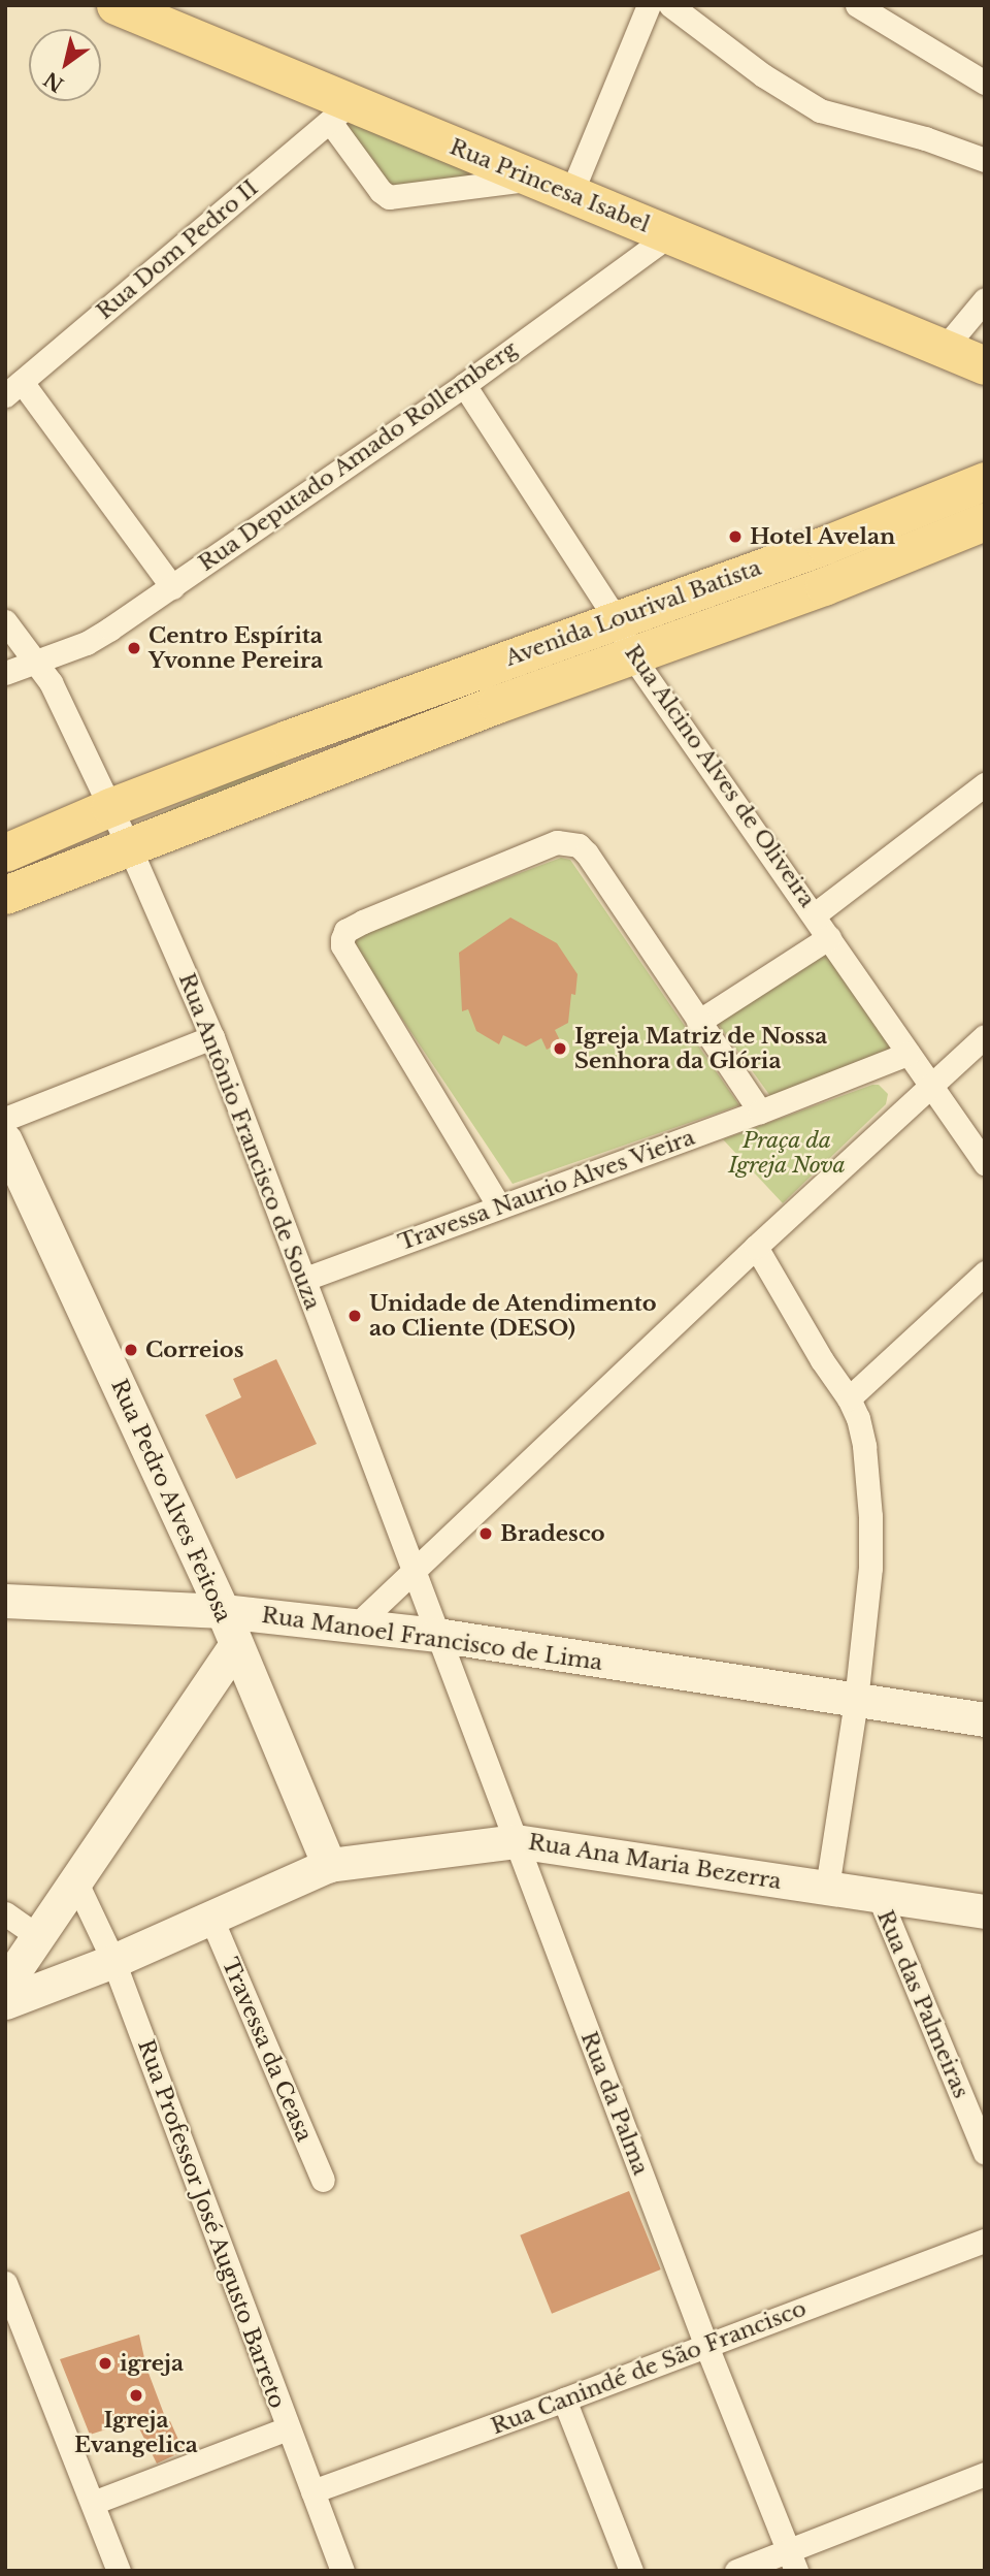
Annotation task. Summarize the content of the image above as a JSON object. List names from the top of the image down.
{
  "streets": {
    "main road": ["Rua Princesa Isabel", "Avenida Lourival Batista"],
    "street": [
      "Rua Dom Pedro II",
      "Rua Deputado Amado Rollemberg",
      "Rua Alcino Alves de Oliveira",
      "Rua Antônio Francisco de Souza",
      "Travessa Naurio Alves Vieira",
      "Rua Pedro Alves Feitosa",
      "Rua Manoel Francisco de Lima",
      "Rua Ana Maria Bezerra",
      "Rua das Palmeiras",
      "Travessa da Ceasa",
      "Rua da Palma",
      "Rua Professor José Augusto Barreto",
      "Rua Canindé de São Francisco"
    ]
  },
  "crossings": [
    ["Rua Princesa Isabel", "Rua Dom Pedro II"],
    ["Rua Princesa Isabel", "Rua Deputado Amado Rollemberg"],
    ["Rua Deputado Amado Rollemberg", "Rua Alcino Alves de Oliveira"],
    ["Rua Deputado Amado Rollemberg", "Rua Antônio Francisco de Souza"],
    ["Avenida Lourival Batista", "Rua Alcino Alves de Oliveira"],
    ["Avenida Lourival Batista", "Rua Antônio Francisco de Souza"],
    ["Rua Alcino Alves de Oliveira", "Travessa Naurio Alves Vieira"],
    ["Rua Antônio Francisco de Souza", "Travessa Naurio Alves Vieira"],
    ["Rua Antônio Francisco de Souza", "Rua Manoel Francisco de Lima"],
    ["Rua Antônio Francisco de Souza", "Rua da Palma"],
    ["Rua Pedro Alves Feitosa", "Rua Manoel Francisco de Lima"],
    ["Rua Pedro Alves Feitosa", "Rua Ana Maria Bezerra"],
    ["Rua Manoel Francisco de Lima", "Rua da Palma"],
    ["Rua Ana Maria Bezerra", "Rua das Palmeiras"],
    ["Rua Ana Maria Bezerra", "Travessa da Ceasa"],
    ["Rua Ana Maria Bezerra", "Rua da Palma"],
    ["Rua Ana Maria Bezerra", "Rua Professor José Augusto Barreto"],
    ["Rua da Palma", "Rua Canindé de São Francisco"],
    ["Rua Professor José Augusto Barreto", "Rua Canindé de São Francisco"]
  ],
  "parks": ["Praça da Igreja Nova"],
  "places": [
    "Hotel Avelan",
    "Centro Espírita Yvonne Pereira",
    "Igreja Matriz de Nossa Senhora da Glória",
    "Unidade de Atendimento ao Cliente (DESO)",
    "Correios",
    "Bradesco",
    "igreja",
    "Igreja Evangelica"
  ],
  "north": "bottom left"
}
